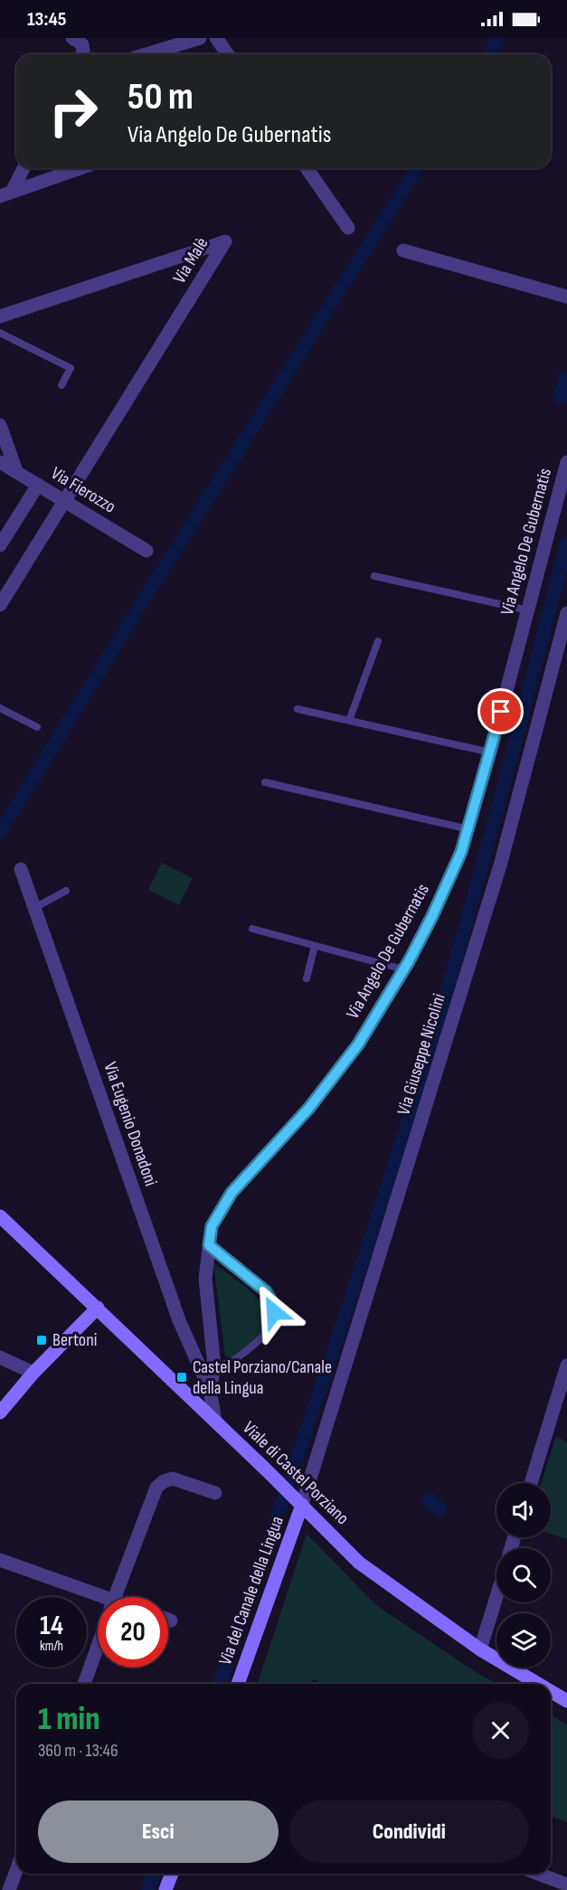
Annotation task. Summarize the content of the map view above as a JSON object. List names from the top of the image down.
{
  "streets": {
    "street": [
      "Via Malè",
      "Via Fierozzo",
      "Via Angelo De Gubernatis",
      "Via Giuseppe Nicolini",
      "Via Eugenio Donadoni",
      "Viale di Castel Porziano",
      "Via del Canale della Lingua"
    ]
  },
  "crossings": [
    ["Via Malè", "Via Fierozzo"],
    ["Via Angelo De Gubernatis", "Via Eugenio Donadoni"],
    ["Via Angelo De Gubernatis", "Viale di Castel Porziano"],
    ["Via Giuseppe Nicolini", "Viale di Castel Porziano"],
    ["Via Giuseppe Nicolini", "Via del Canale della Lingua"],
    ["Viale di Castel Porziano", "Via del Canale della Lingua"]
  ],
  "places": {
    "transit": ["Bertoni", "Castel Porziano/Canale della Lingua"]
  },
  "page": {
    "status": "13:45",
    "turn": ["50 m", "Via Angelo De Gubernatis"],
    "speed": "14 km/h",
    "limit": "20",
    "heading": ["1 min", "360 m · 13:46"],
    "buttons": ["Esci", "Condividi"]
  }
}
